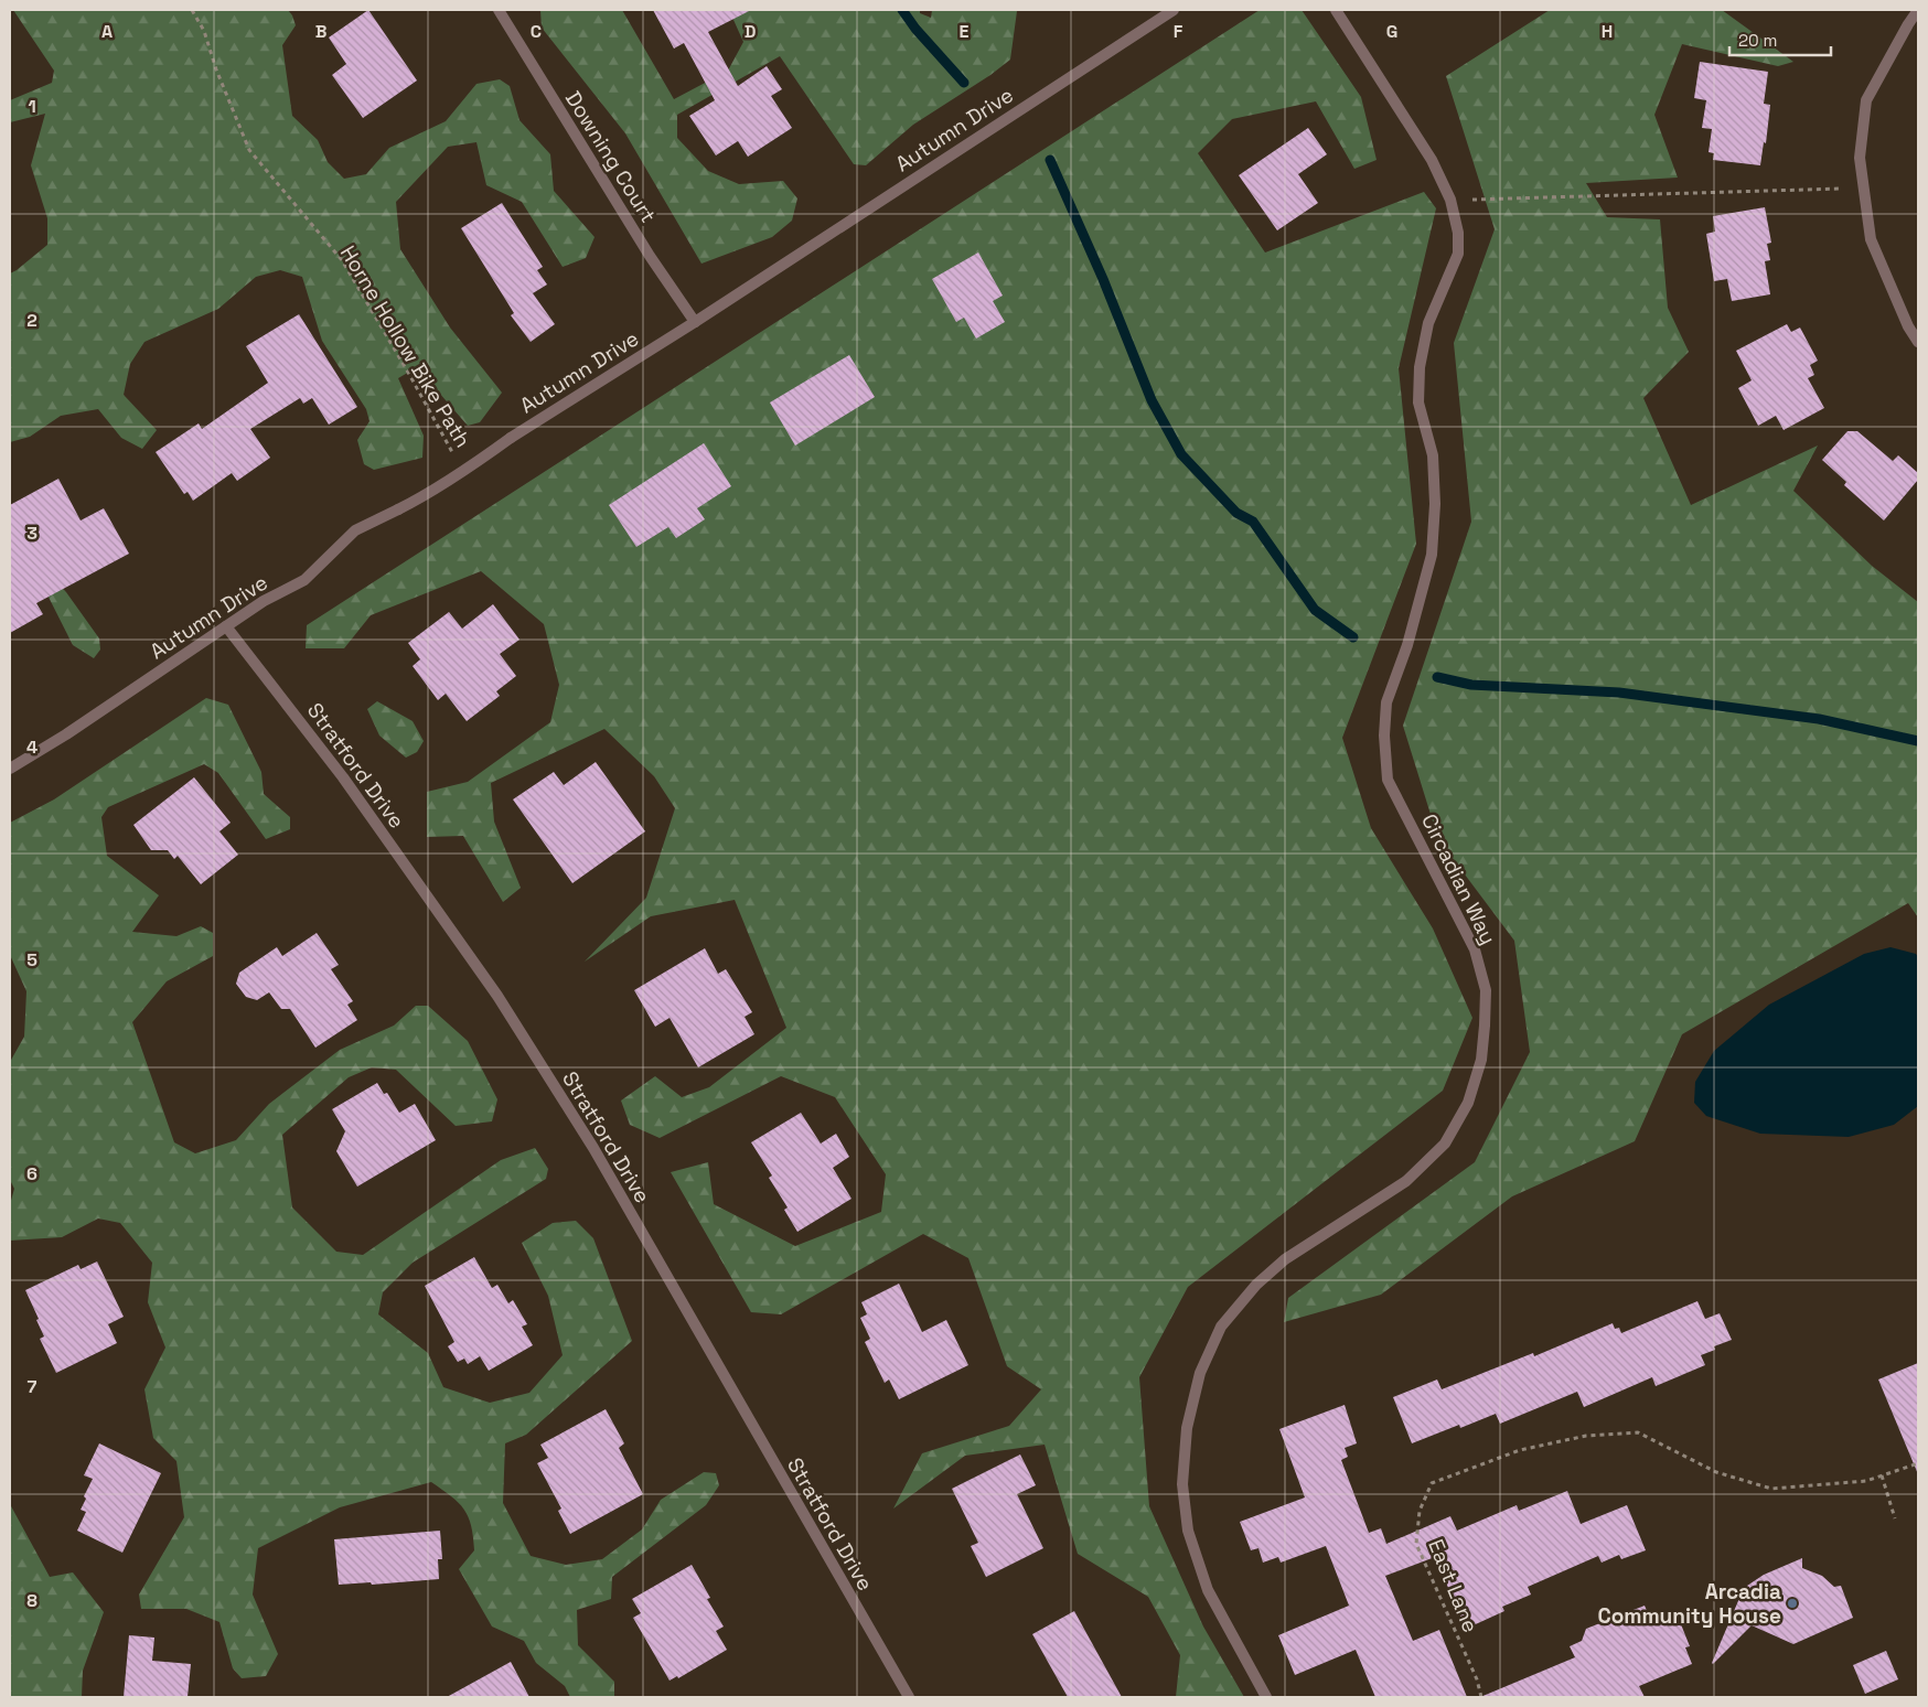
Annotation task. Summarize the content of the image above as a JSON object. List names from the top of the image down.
{
  "streets": {
    "street": [
      "Autumn Drive",
      "Downing Court",
      "Stratford Drive",
      "Circadian Way"
    ],
    "path": ["Horne Hollow Bike Path", "East Lane"]
  },
  "crossings": [
    ["Autumn Drive", "Downing Court"],
    ["Autumn Drive", "Horne Hollow Bike Path"],
    ["Autumn Drive", "Stratford Drive"]
  ],
  "places": ["Arcadia Community House"],
  "scale_bar": "20 m",
  "grid": {
    "columns": [
      "A",
      "B",
      "C",
      "D",
      "E",
      "F",
      "G",
      "H"
    ],
    "rows": [
      "1",
      "2",
      "3",
      "4",
      "5",
      "6",
      "7",
      "8"
    ]
  }
}
